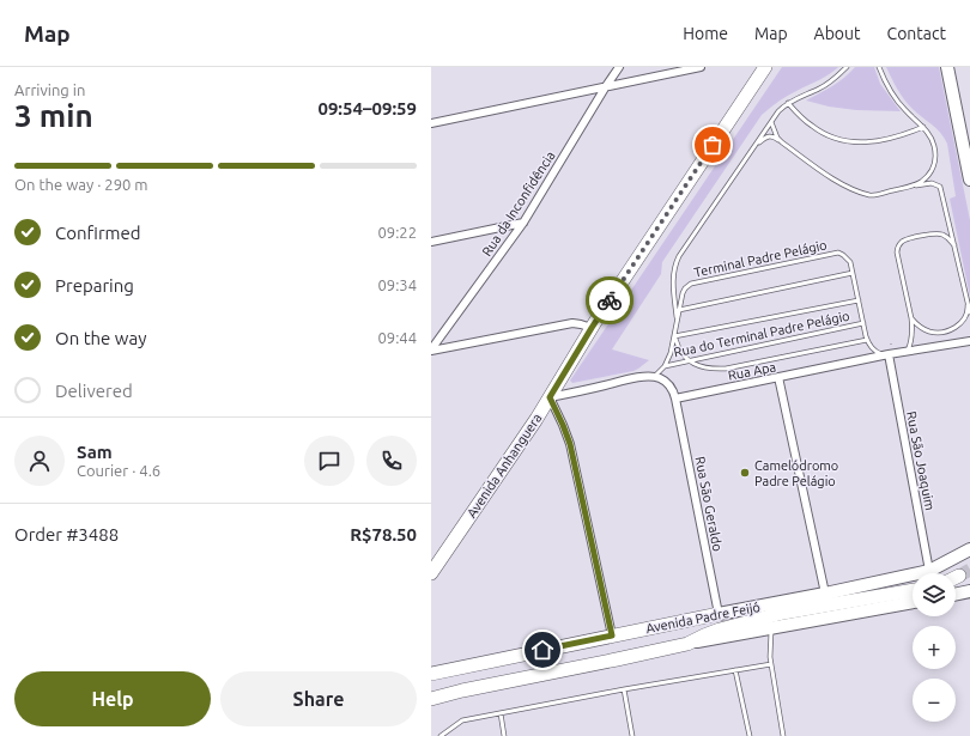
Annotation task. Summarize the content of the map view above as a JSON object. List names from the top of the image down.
{
  "streets": {
    "highway": ["Avenida Anhanguera", "Avenida Padre Feijó"],
    "street": [
      "Rua da Inconfidência",
      "Rua Apa",
      "Rua São Joaquim",
      "Rua São Geraldo"
    ],
    "lane": ["Terminal Padre Pelágio", "Rua do Terminal Padre Pelágio"]
  },
  "crossings": [
    ["Terminal Padre Pelágio", "Rua do Terminal Padre Pelágio"],
    ["Rua Apa", "Rua São Joaquim"],
    ["Rua Apa", "Rua São Geraldo"],
    ["Rua São Joaquim", "Avenida Padre Feijó"],
    ["Rua São Geraldo", "Avenida Padre Feijó"]
  ],
  "places": ["Camelódromo Padre Pelágio"],
  "page": {
    "header": "Map",
    "nav": [
      "Home",
      "Map",
      "About",
      "Contact"
    ],
    "heading": ["3 min", "Arriving in", "09:54–09:59"],
    "panel": [
      "Sam",
      "Courier · 4.6",
      "Order #3488",
      "R$78.50"
    ],
    "bar": "On the way · 290 m",
    "list": [
      ["Confirmed", "09:22"],
      ["Preparing", "09:34"],
      ["On the way", "09:44"],
      "Delivered"
    ],
    "map_buttons": ["+", "−"],
    "buttons": ["Help", "Share"]
  }
}
